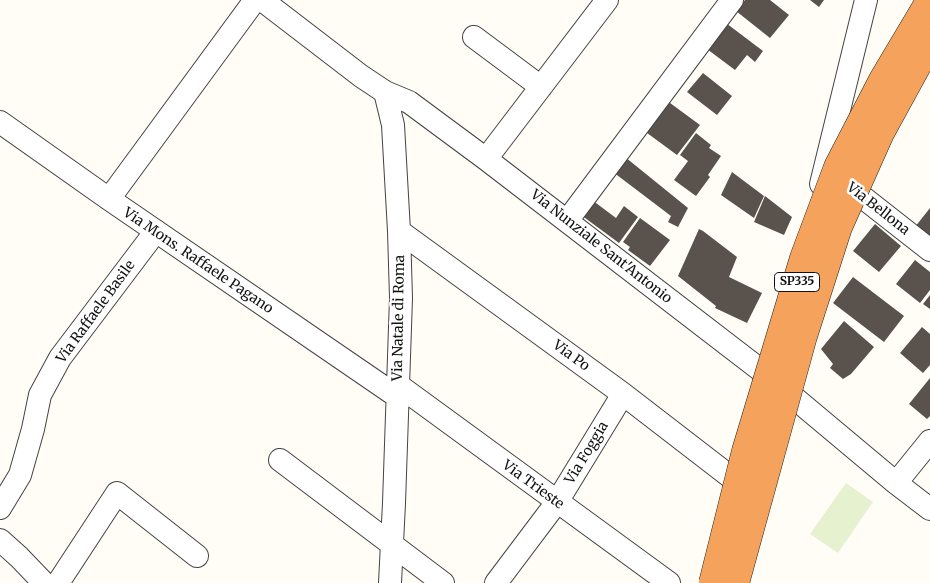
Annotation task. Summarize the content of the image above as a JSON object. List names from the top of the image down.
{
  "streets": {
    "highway": ["SP335"],
    "street": [
      "Via Bellona",
      "Via Nunziale Sant'Antonio",
      "Via Mons. Raffaele Pagano",
      "Via Raffaele Basile",
      "Via Natale di Roma",
      "Via Po",
      "Via Foggia",
      "Via Trieste"
    ]
  },
  "crossings": [
    ["Via Nunziale Sant'Antonio", "Via Natale di Roma"],
    ["Via Mons. Raffaele Pagano", "Via Raffaele Basile"],
    ["Via Mons. Raffaele Pagano", "Via Natale di Roma"],
    ["Via Mons. Raffaele Pagano", "Via Trieste"],
    ["Via Natale di Roma", "Via Po"],
    ["Via Natale di Roma", "Via Trieste"],
    ["Via Po", "Via Foggia"],
    ["Via Foggia", "Via Trieste"]
  ]
}
